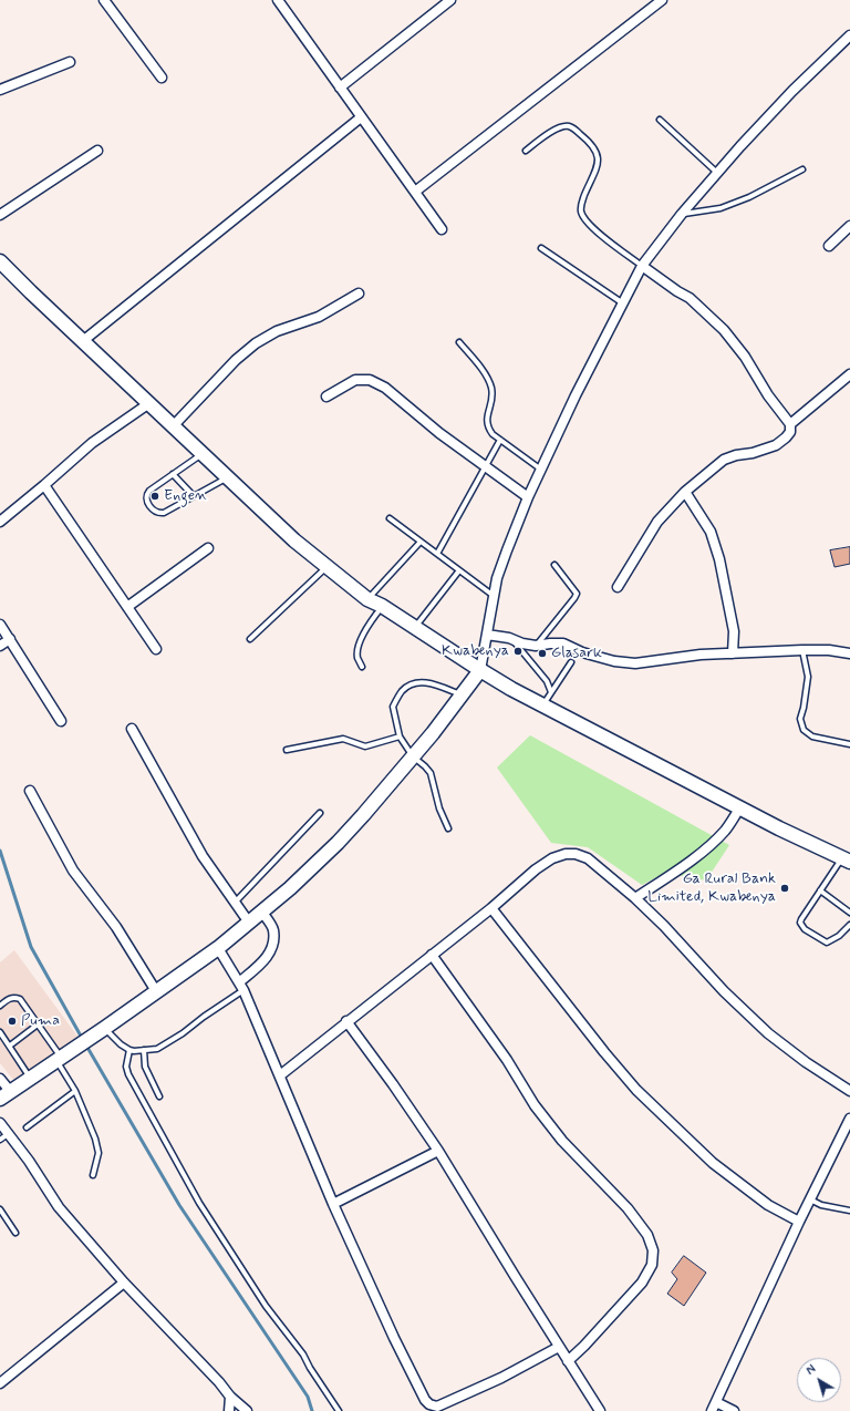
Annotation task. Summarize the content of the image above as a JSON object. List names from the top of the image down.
{
  "places": [
    "Engen",
    "Kwabenya",
    "Glasark",
    "Ga Rural Bank Limited, Kwabenya",
    "Puma"
  ],
  "north": "top left"
}
